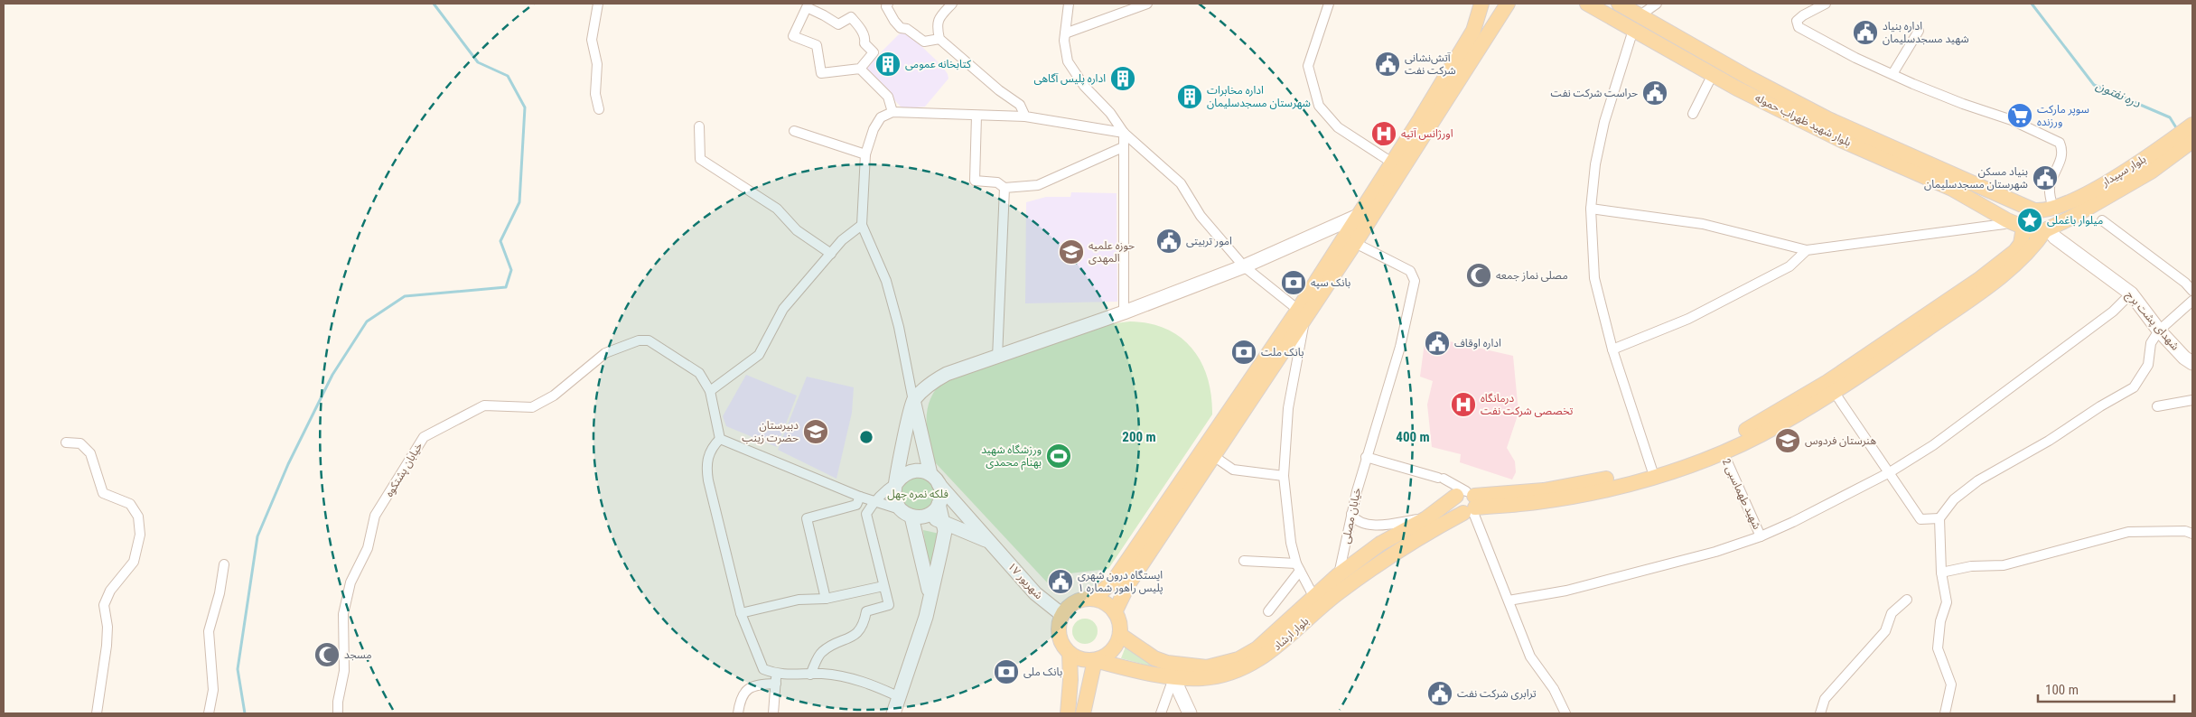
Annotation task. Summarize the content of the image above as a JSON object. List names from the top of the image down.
{
  "streets": {
    "main road": [
      "بلوار شهید ظهراب حموله",
      "بلوار سپیدار",
      "شهدای پشت برج",
      "۱۷ شهریور",
      "بلوار ارشاد"
    ],
    "street": ["خیابان پشتکوه", "شهید طهماسبی 2", "خیابان مصلی"]
  },
  "crossings": [
    ["بلوار سپیدار", "شهدای پشت برج"],
    ["خیابان مصلی", "بلوار ارشاد"],
    ["۱۷ شهریور", "بلوار ارشاد"]
  ],
  "water": ["دره نفتون"],
  "parks": ["فلکه نمره چهل"],
  "places": {
    "public building": [
      "اداره بنیاد شهید مسجدسلیمان",
      "آتش‌نشانی شرکت نفت",
      "حراست شرکت نفت",
      "بنیاد مسکن شهرستان مسجدسلیمان",
      "امور تربیتی",
      "اداره اوقاف",
      "ایستگاه درون شهری پلیس راهور شماره ۱",
      "ترابری شرکت نفت"
    ],
    "building": ["کتابخانه عمومی", "اداره پلیس آگاهی", "اداره مخابرات شهرستان مسجدسلیمان"],
    "supermarket": ["سوپر مارکت ورزنده"],
    "hospital": ["اورژانس آتیه", "درمانگاه تخصصی شرکت نفت"],
    "place": ["میلوار باغملی"],
    "school or university": ["حوزه علمیه المهدی", "دبیرستان حضرت زینب", "هنرستان فردوس"],
    "mosque": ["مصلی نماز جمعه", "مسجد"],
    "bank": ["بانک سپه", "بانک ملت", "بانک ملی"],
    "sports": ["ورزشگاه شهید بهنام محمدی"]
  },
  "scale_bar": "100 m",
  "rings": ["200 m", "400 m"]
}
